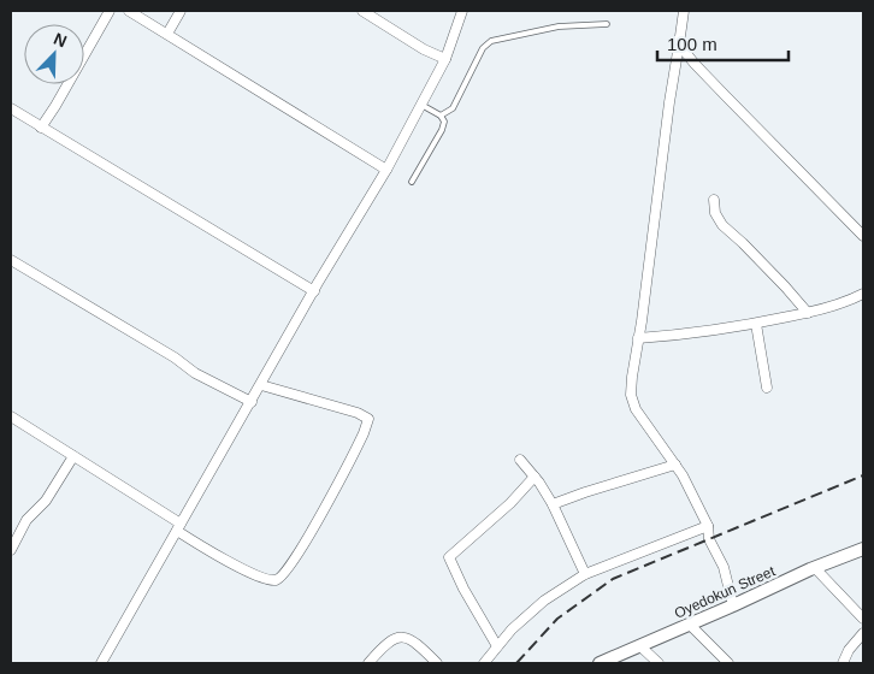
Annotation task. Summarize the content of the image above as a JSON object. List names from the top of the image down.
{
  "streets": {
    "street": ["Oyedokun Street"]
  },
  "scale_bar": "100 m",
  "north": "top right"
}
